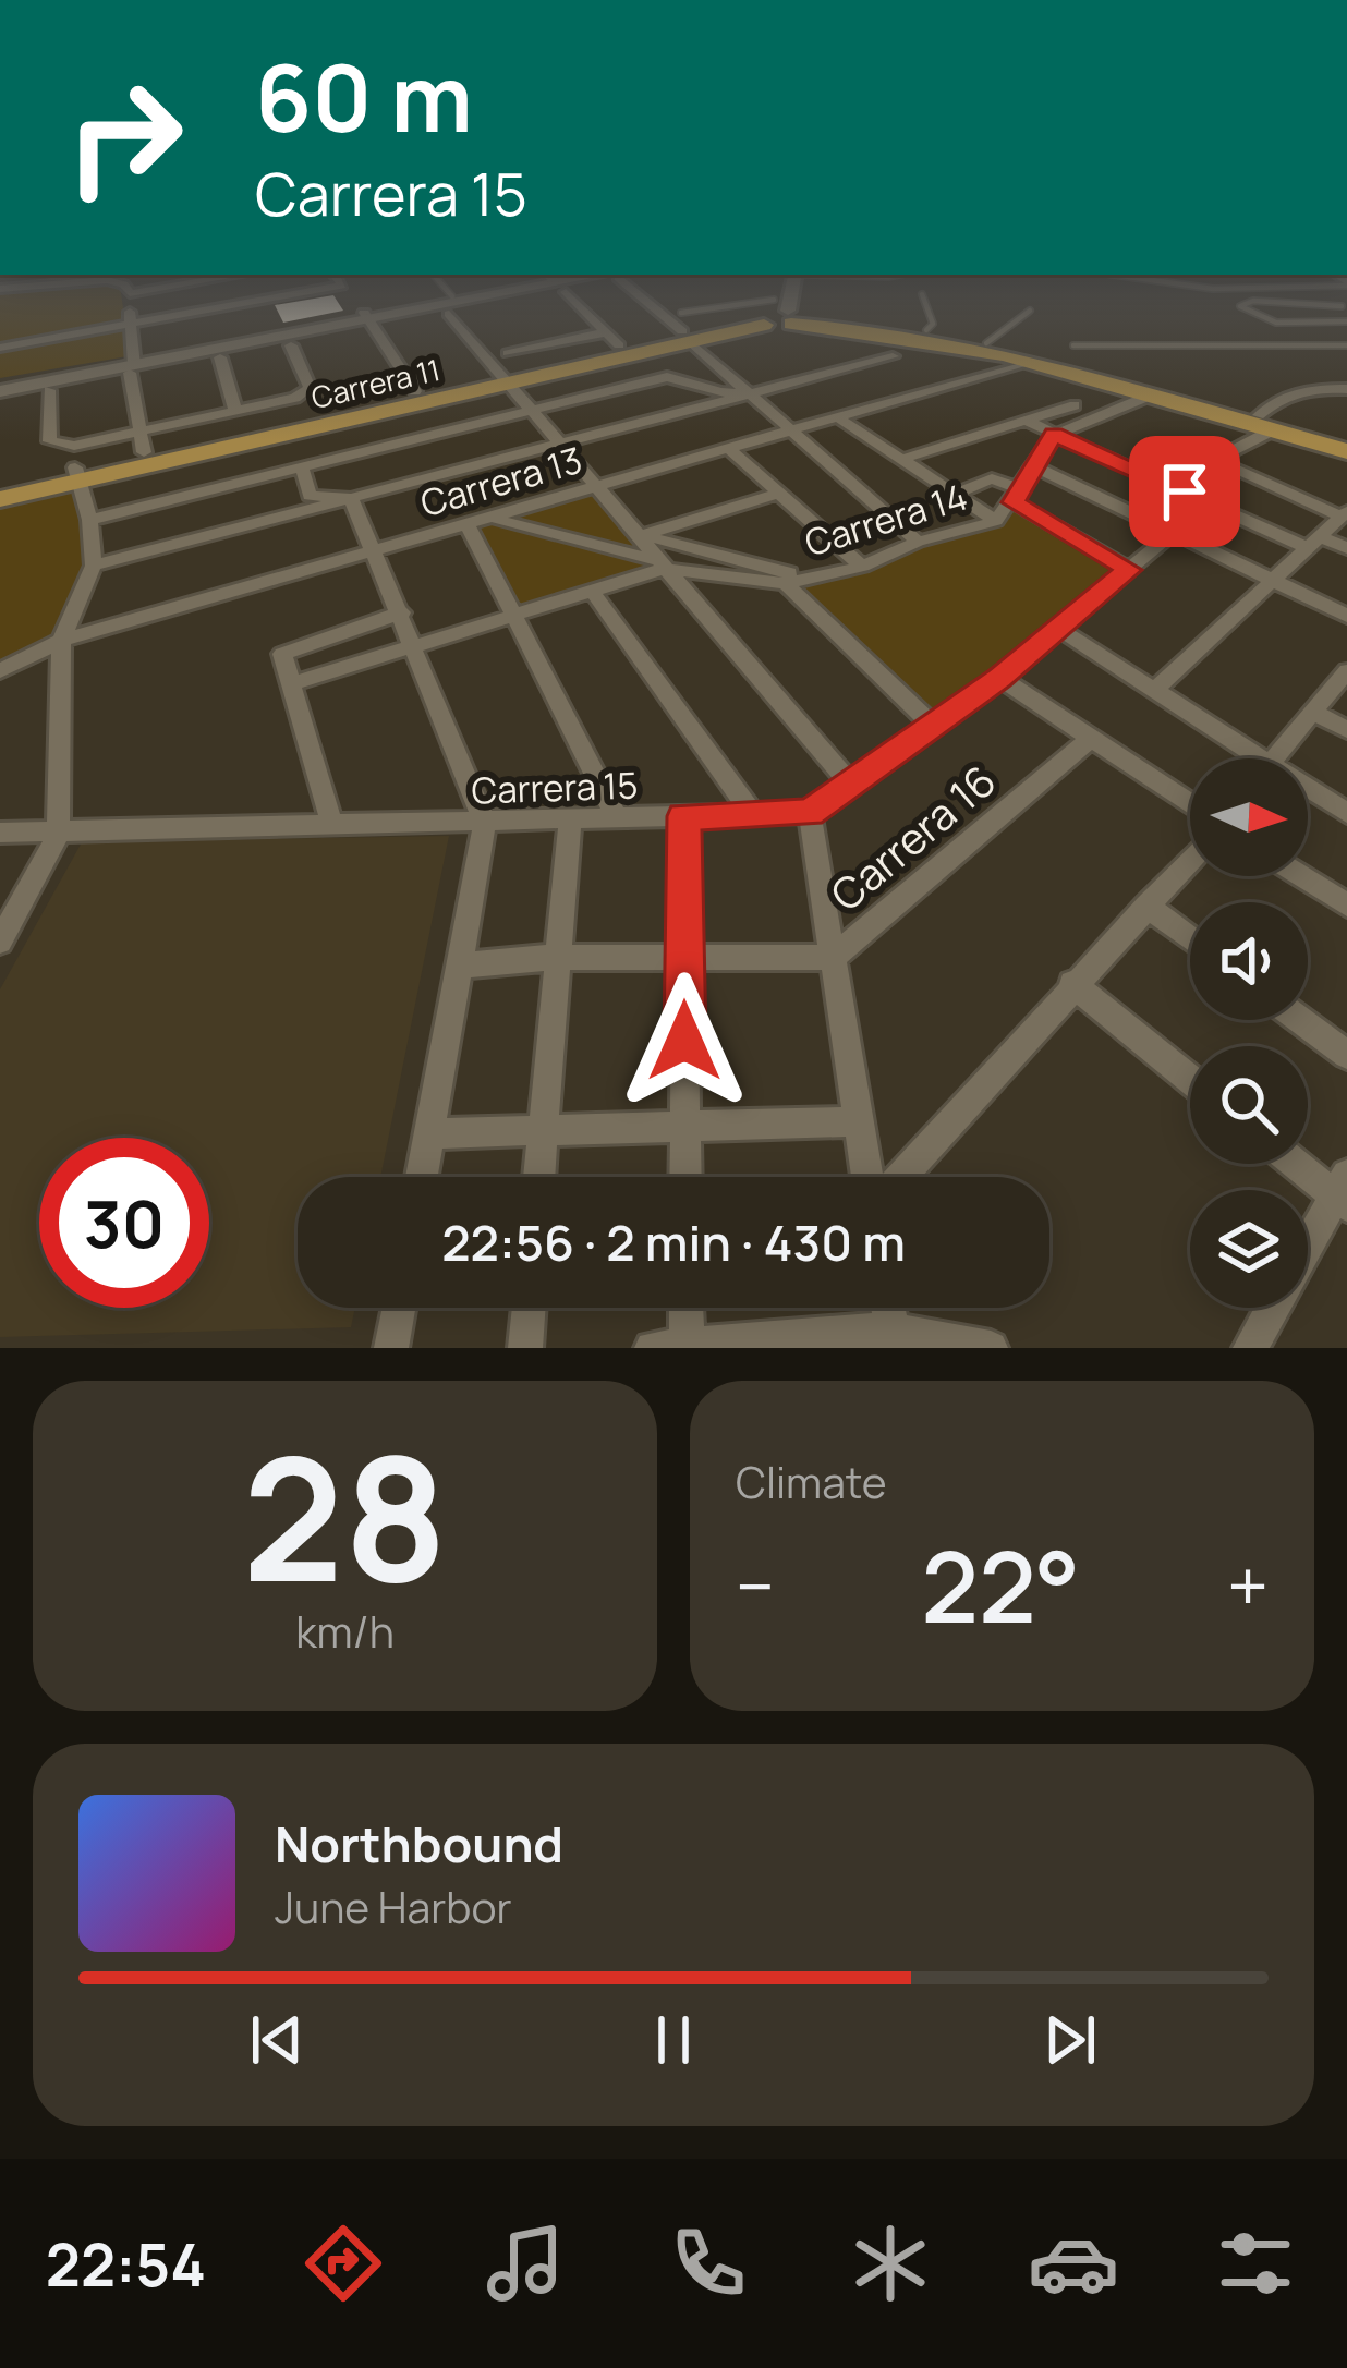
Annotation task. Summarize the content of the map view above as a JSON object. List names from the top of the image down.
{
  "streets": {
    "main road": ["Carrera 11"],
    "street": [
      "Carrera 13",
      "Carrera 14",
      "Carrera 15",
      "Carrera 16"
    ]
  },
  "north": "right",
  "page": {
    "turn": ["60 m", "Carrera 15"],
    "limit": "30",
    "trip": "22:56 · 2 min · 430 m",
    "tile": [
      ["28", "km/h"],
      "Climate"
    ],
    "heat": ["−", "22°", "+"],
    "song": ["Northbound", "June Harbor"],
    "tabs": "22:54"
  }
}
